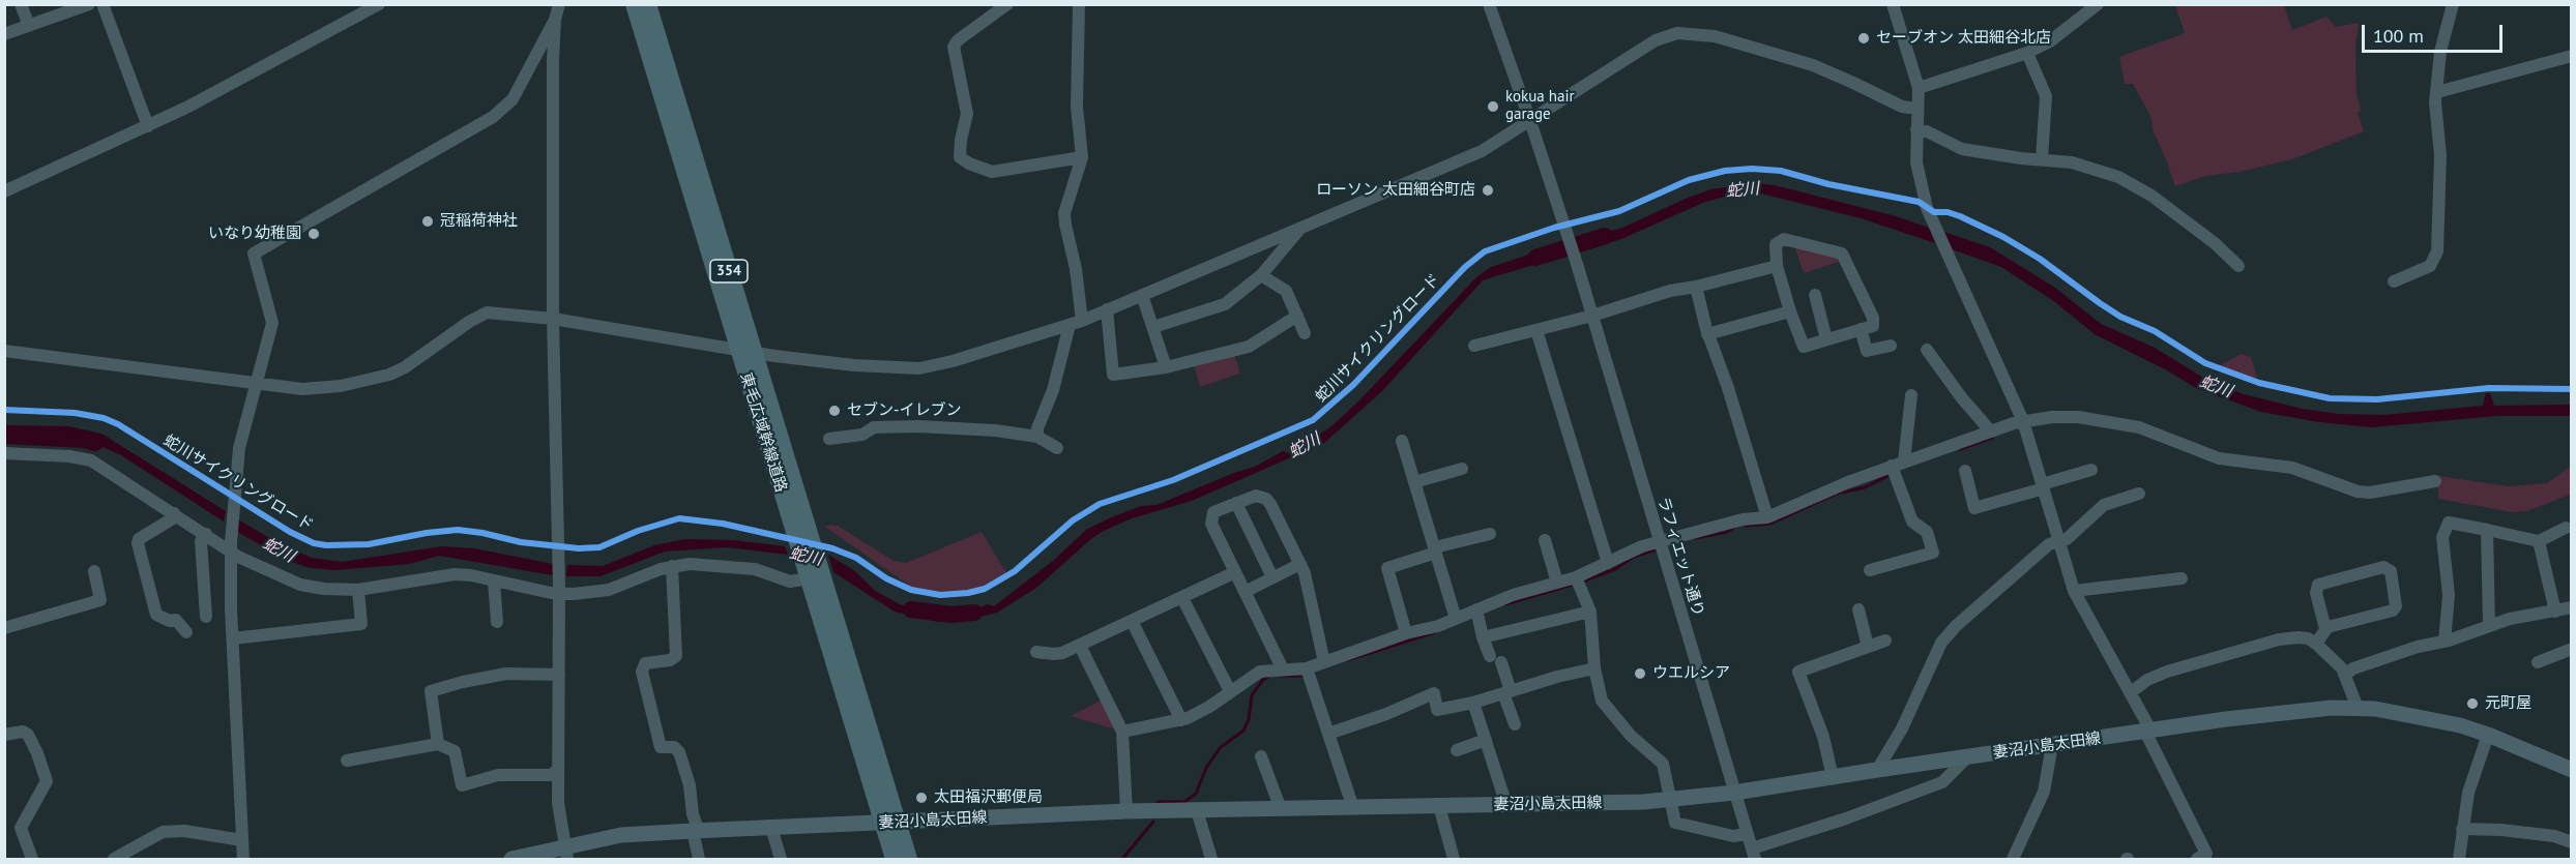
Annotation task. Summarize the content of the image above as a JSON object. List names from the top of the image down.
{
  "streets": {
    "highway": ["354", "東毛広域幹線道路"],
    "main road": ["妻沼小島太田線"],
    "street": ["ラフィエット通り"],
    "cycle path": ["蛇川サイクリングロード"]
  },
  "crossings": [
    ["東毛広域幹線道路", "妻沼小島太田線"],
    ["ラフィエット通り", "妻沼小島太田線"]
  ],
  "water": ["蛇川"],
  "places": [
    "セーブオン 太田細谷北店",
    "kokua hair garage",
    "ローソン 太田細谷町店",
    "冠稲荷神社",
    "いなり幼稚園",
    "セブン-イレブン",
    "ウエルシア",
    "元町屋",
    "太田福沢郵便局"
  ],
  "scale_bar": "100 m"
}
